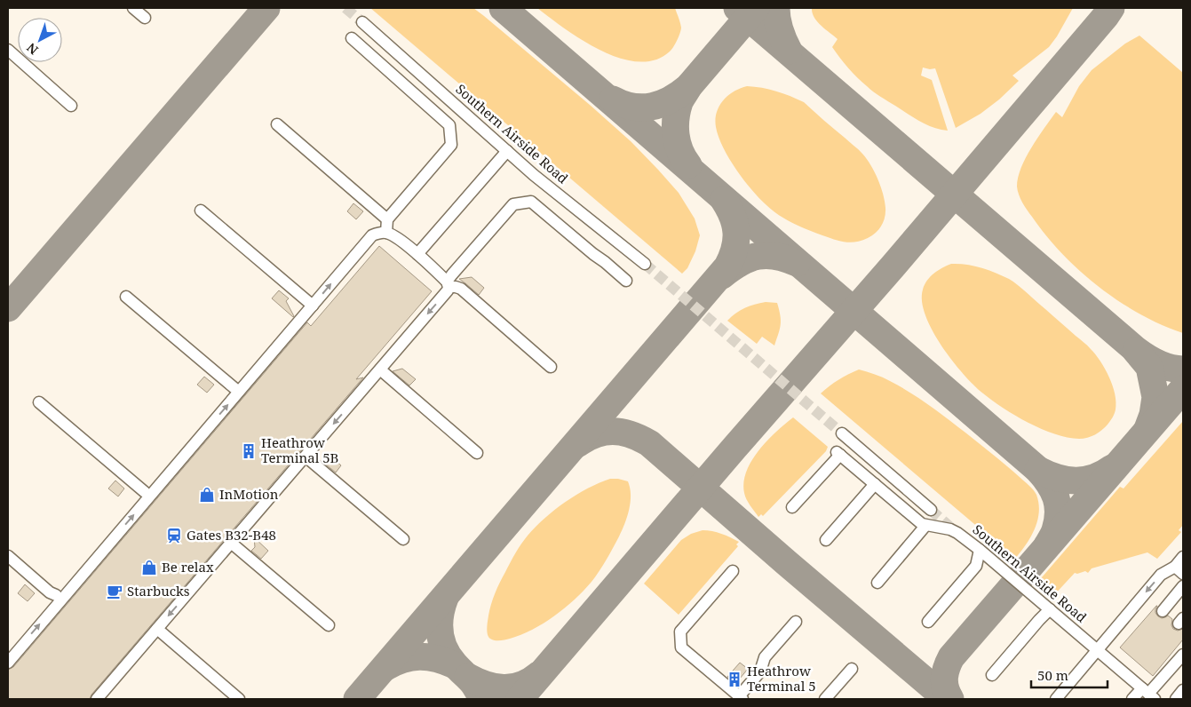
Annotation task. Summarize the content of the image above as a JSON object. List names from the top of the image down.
{
  "streets": {
    "street": ["Southern Airside Road"]
  },
  "places": {
    "building": ["Heathrow Terminal 5B", "Heathrow Terminal 5"],
    "shop": ["InMotion", "Be relax"],
    "station": ["Gates B32-B48"],
    "cafe": ["Starbucks"]
  },
  "scale_bar": "50 m",
  "north": "bottom left"
}
